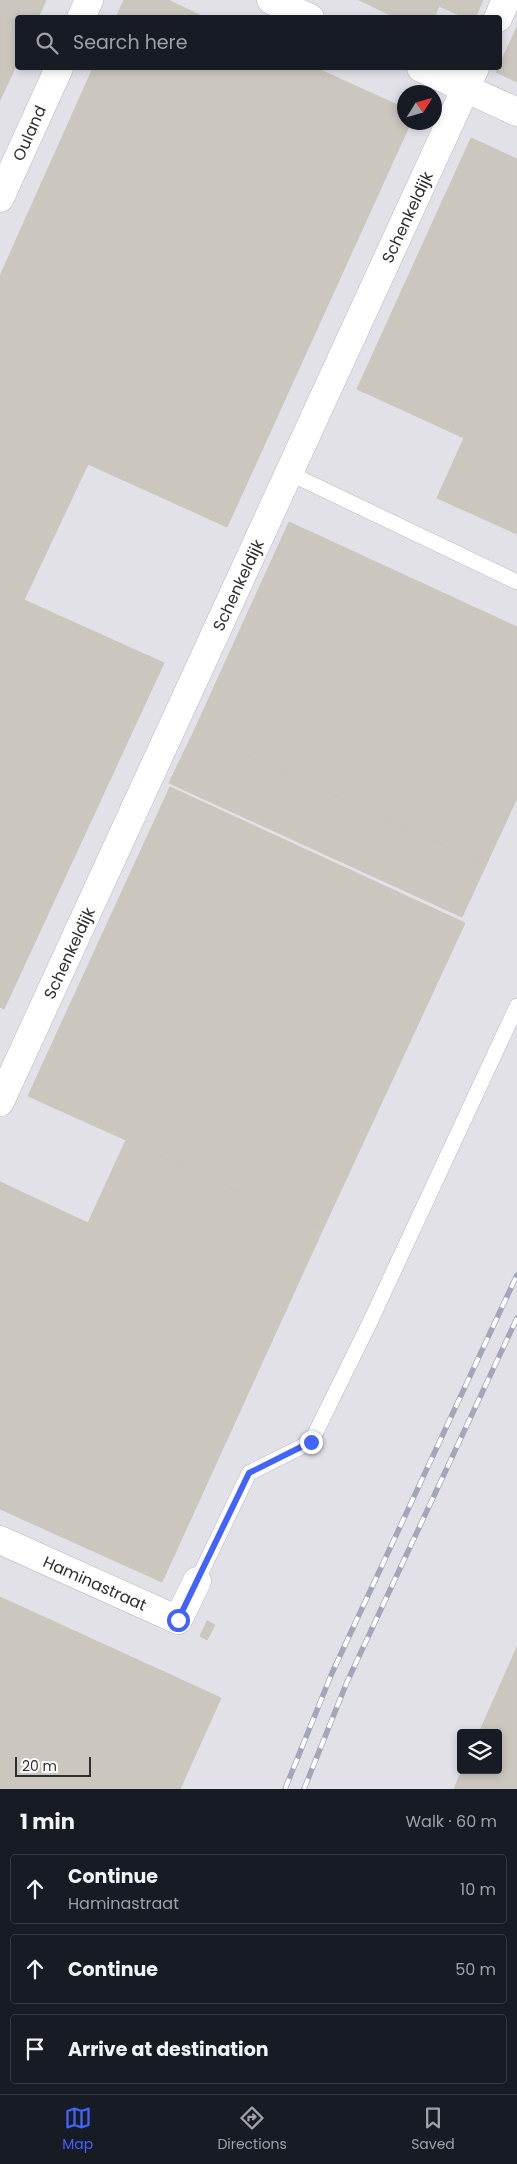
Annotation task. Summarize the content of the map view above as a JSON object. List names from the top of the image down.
{
  "streets": {
    "street": ["Ouland", "Schenkeldijk", "Haminastraat"]
  },
  "scale_bar": "20 m",
  "north": "top right",
  "page": {
    "search": "Search here",
    "scale": "20 m",
    "heading": ["1 min", "Walk · 60 m"],
    "list": [
      ["Continue", "Haminastraat", "10 m"],
      ["Continue", "50 m"],
      "Arrive at destination"
    ],
    "nav": ["Map", "Directions", "Saved"]
  }
}
